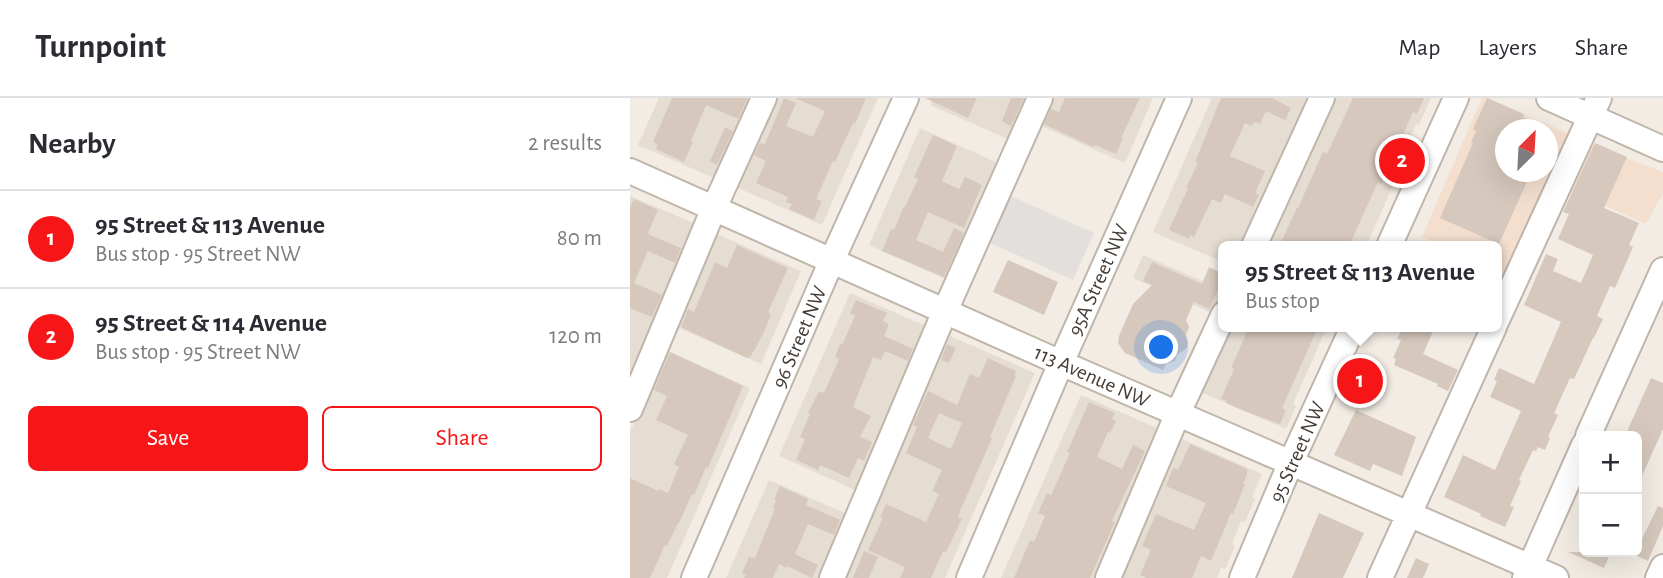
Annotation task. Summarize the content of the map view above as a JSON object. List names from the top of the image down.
{
  "streets": {
    "street": [
      "95A Street NW",
      "96 Street NW",
      "113 Avenue NW",
      "95 Street NW"
    ]
  },
  "crossings": [
    ["95A Street NW", "113 Avenue NW"],
    ["96 Street NW", "113 Avenue NW"],
    ["113 Avenue NW", "95 Street NW"]
  ],
  "north": "top right",
  "page": {
    "header": "Turnpoint",
    "nav": ["Map", "Layers", "Share"],
    "heading": ["Nearby", "2 results"],
    "pins": ["2", "1"],
    "list": [
      {
        "mark": "1",
        "name": "95 Street & 113 Avenue",
        "note": "Bus stop · 95 Street NW",
        "value": "80 m"
      },
      {
        "mark": "2",
        "name": "95 Street & 114 Avenue",
        "note": "Bus stop · 95 Street NW",
        "value": "120 m"
      }
    ],
    "popup": ["95 Street & 113 Avenue", "Bus stop"],
    "buttons": ["Save", "Share"],
    "map_buttons": ["+", "−"]
  }
}
